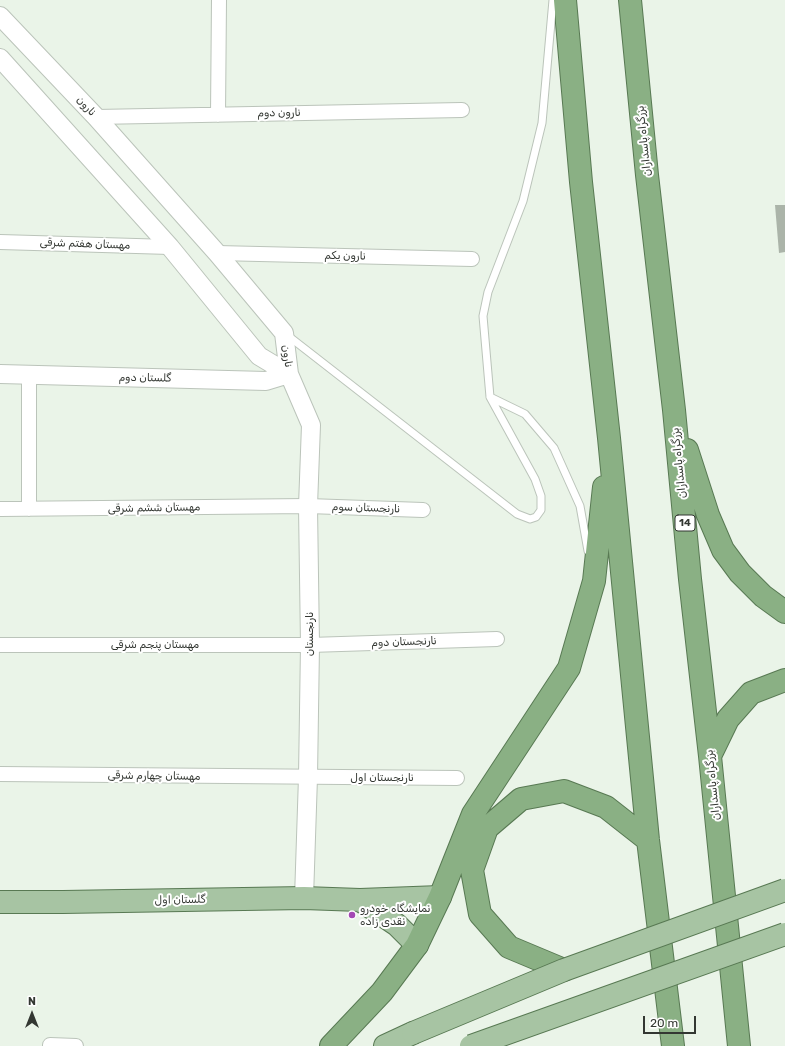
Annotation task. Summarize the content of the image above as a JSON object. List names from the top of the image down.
{
  "streets": {
    "highway": ["بزرگراه پاسداران", "14"],
    "main road": ["گلستان اول"],
    "street": [
      "نارون",
      "نارون دوم",
      "مهستان هفتم شرقی",
      "نارون یکم",
      "گلستان دوم",
      "مهستان ششم شرقی",
      "نارنجستان سوم",
      "نارنجستان",
      "نارنجستان دوم",
      "مهستان پنجم شرقی",
      "مهستان چهارم شرقی",
      "نارنجستان اول"
    ]
  },
  "crossings": [
    ["نارون", "نارون دوم"],
    ["نارون", "مهستان هفتم شرقی"],
    ["نارون", "نارون یکم"],
    ["نارون", "گلستان دوم"],
    ["نارون", "نارنجستان"],
    ["گلستان دوم", "نارنجستان"],
    ["مهستان ششم شرقی", "نارنجستان سوم"],
    ["مهستان ششم شرقی", "نارنجستان"],
    ["نارنجستان سوم", "نارنجستان"],
    ["نارنجستان", "نارنجستان دوم"],
    ["نارنجستان", "مهستان پنجم شرقی"],
    ["نارنجستان", "مهستان چهارم شرقی"],
    ["نارنجستان", "نارنجستان اول"],
    ["نارنجستان", "گلستان اول"],
    ["نارنجستان دوم", "مهستان پنجم شرقی"],
    ["مهستان چهارم شرقی", "نارنجستان اول"]
  ],
  "places": ["نمایشگاه خودرو نقدی زاده"],
  "scale_bar": "20 m",
  "north": "top"
}
